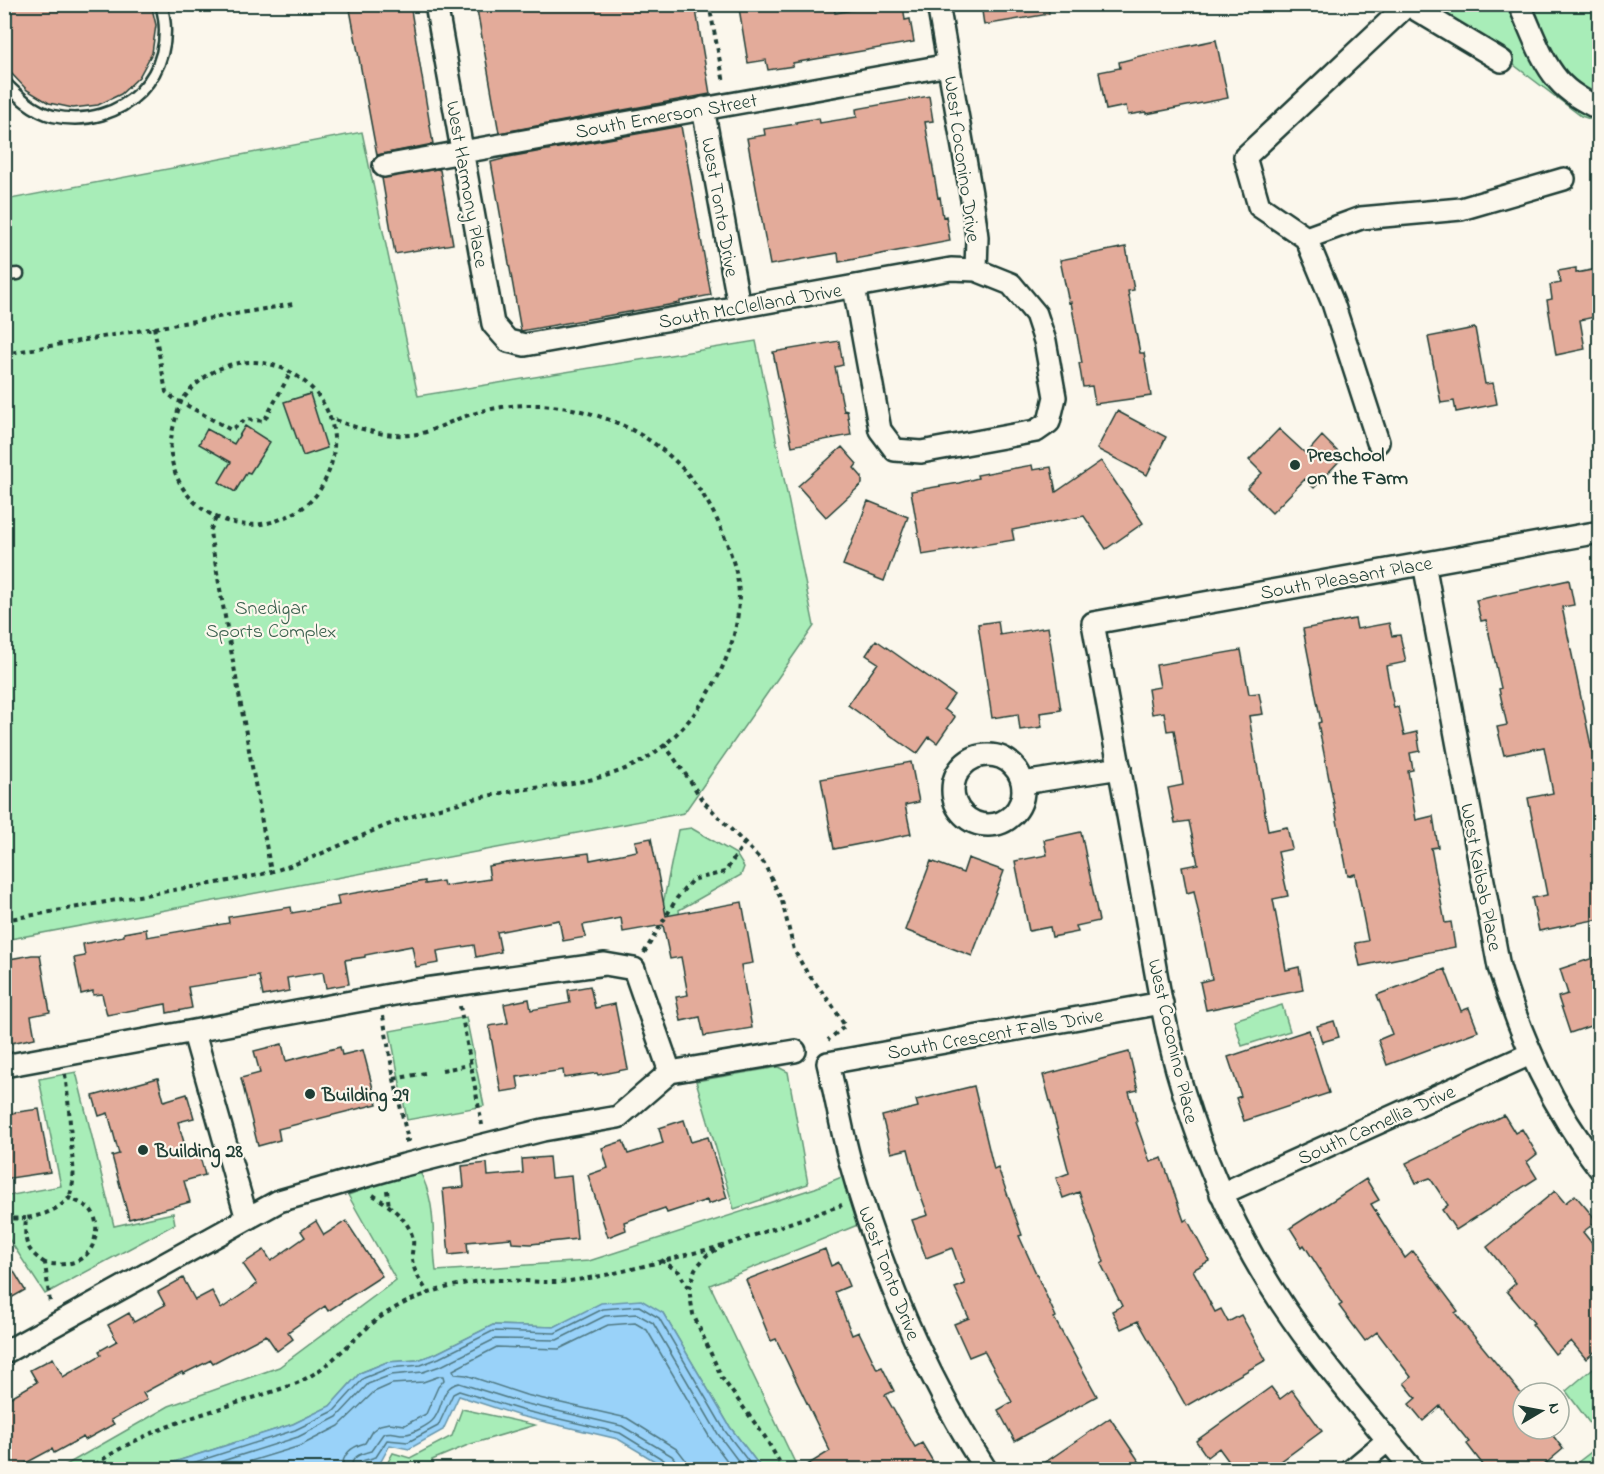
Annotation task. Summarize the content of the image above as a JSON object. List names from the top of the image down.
{
  "streets": {
    "street": [
      "South Emerson Street",
      "West Coconino Drive",
      "West Harmony Place",
      "West Tonto Drive",
      "South McClelland Drive",
      "South Pleasant Place",
      "West Kaibab Place",
      "South Crescent Falls Drive",
      "West Coconino Place",
      "South Camellia Drive"
    ]
  },
  "crossings": [
    ["South Emerson Street", "West Coconino Drive"],
    ["South Emerson Street", "West Harmony Place"],
    ["South Emerson Street", "West Tonto Drive"],
    ["West Coconino Drive", "South McClelland Drive"],
    ["West Harmony Place", "South McClelland Drive"],
    ["West Tonto Drive", "South McClelland Drive"],
    ["West Tonto Drive", "South Crescent Falls Drive"],
    ["South Pleasant Place", "West Kaibab Place"],
    ["South Pleasant Place", "West Coconino Place"],
    ["West Kaibab Place", "South Camellia Drive"],
    ["South Crescent Falls Drive", "West Coconino Place"],
    ["West Coconino Place", "South Camellia Drive"]
  ],
  "parks": ["Snedigar Sports Complex"],
  "places": ["Preschool on the Farm", "Building 29", "Building 28"],
  "north": "right"
}
